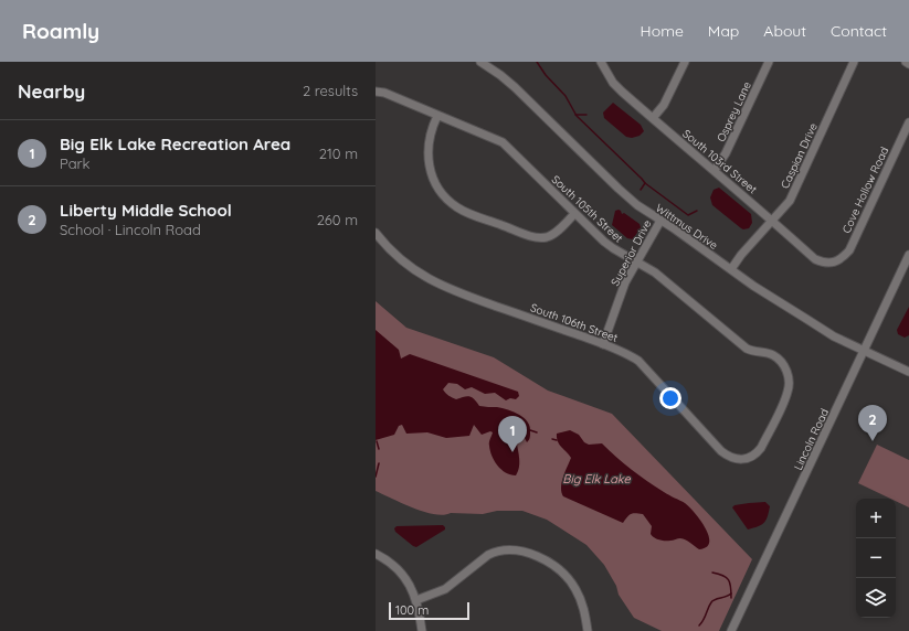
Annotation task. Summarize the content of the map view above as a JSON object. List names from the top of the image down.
{
  "streets": {
    "street": [
      "Osprey Lane",
      "Caspian Drive",
      "South 103rd Street",
      "Cove Hollow Road",
      "South 105th Street",
      "Wittmus Drive",
      "Superior Drive",
      "South 106th Street",
      "Lincoln Road"
    ]
  },
  "crossings": [
    ["Osprey Lane", "South 103rd Street"],
    ["Caspian Drive", "South 103rd Street"],
    ["Caspian Drive", "Wittmus Drive"],
    ["South 103rd Street", "Cove Hollow Road"],
    ["South 105th Street", "Superior Drive"],
    ["South 105th Street", "South 106th Street"],
    ["Wittmus Drive", "Superior Drive"],
    ["Wittmus Drive", "Lincoln Road"],
    ["Superior Drive", "South 106th Street"]
  ],
  "water": ["Big Elk Lake"],
  "scale_bar": "100 m",
  "page": {
    "header": "Roamly",
    "nav": [
      "Home",
      "Map",
      "About",
      "Contact"
    ],
    "heading": ["Nearby", "2 results"],
    "list": [
      {
        "mark": "1",
        "name": "Big Elk Lake Recreation Area",
        "note": "Park",
        "value": "210 m"
      },
      {
        "mark": "2",
        "name": "Liberty Middle School",
        "note": "School · Lincoln Road",
        "value": "260 m"
      }
    ],
    "pins": ["2", "1"],
    "map_buttons": ["+", "−"],
    "scale": "100 m"
  }
}
